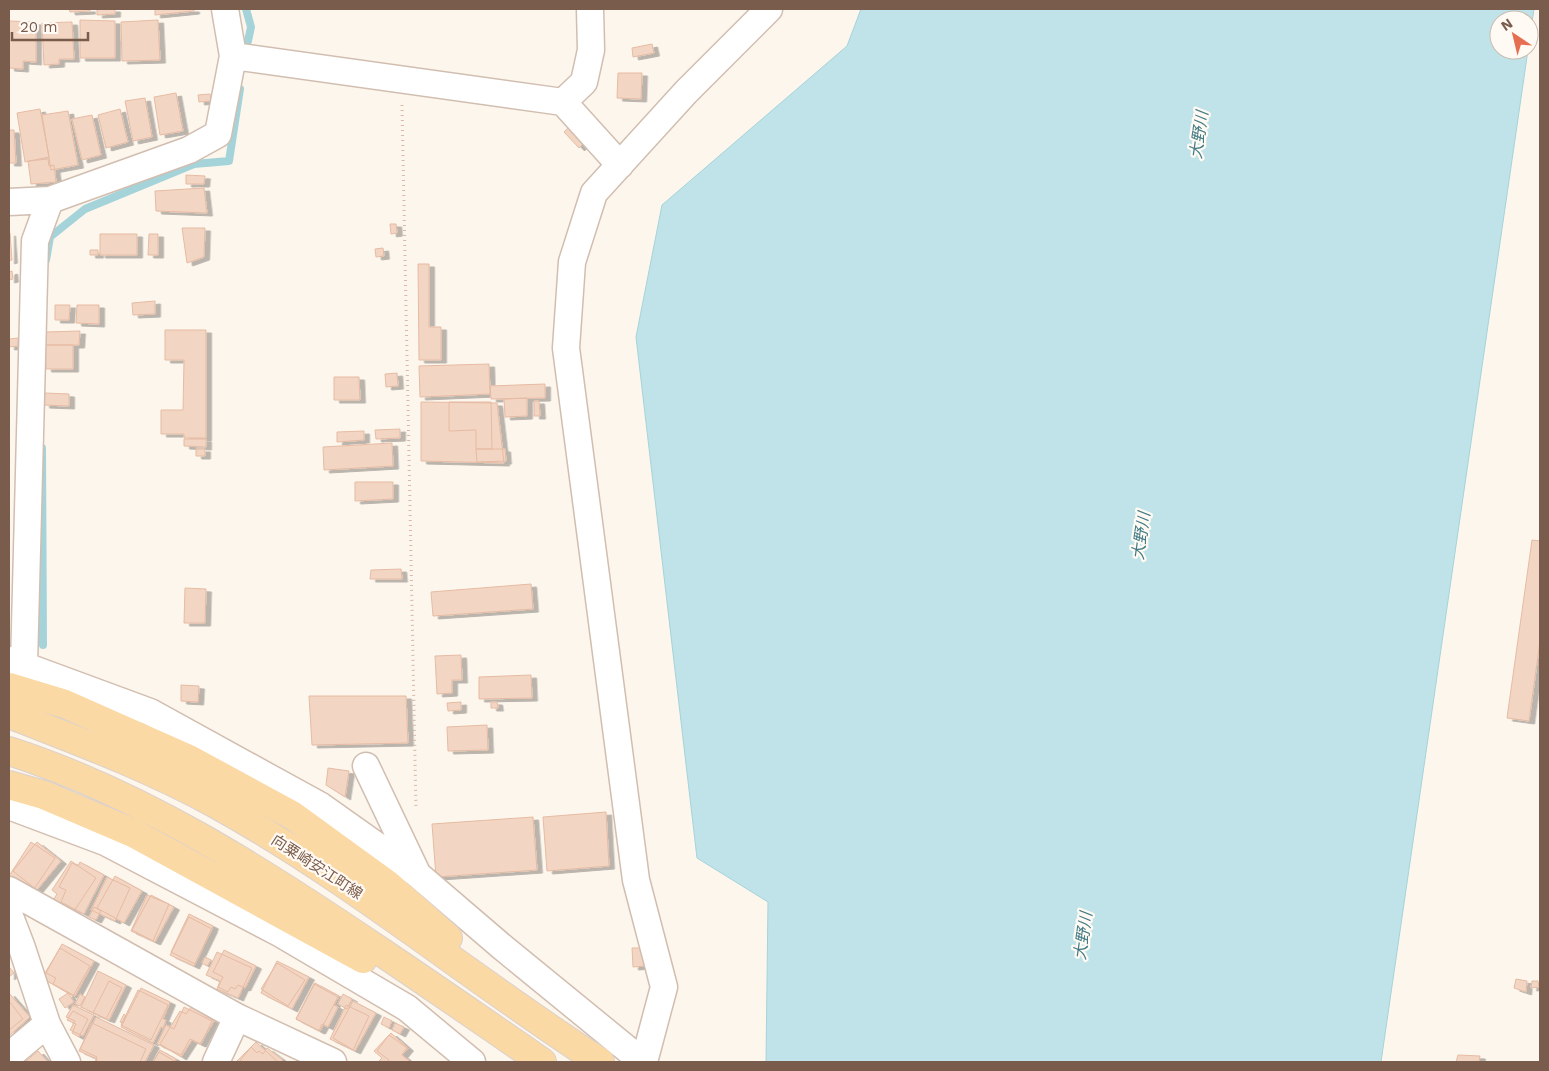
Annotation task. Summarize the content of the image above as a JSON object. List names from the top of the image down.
{
  "streets": {
    "main road": ["向粟崎安江町線"]
  },
  "water": ["大野川"],
  "scale_bar": "20 m",
  "north": "top left"
}
